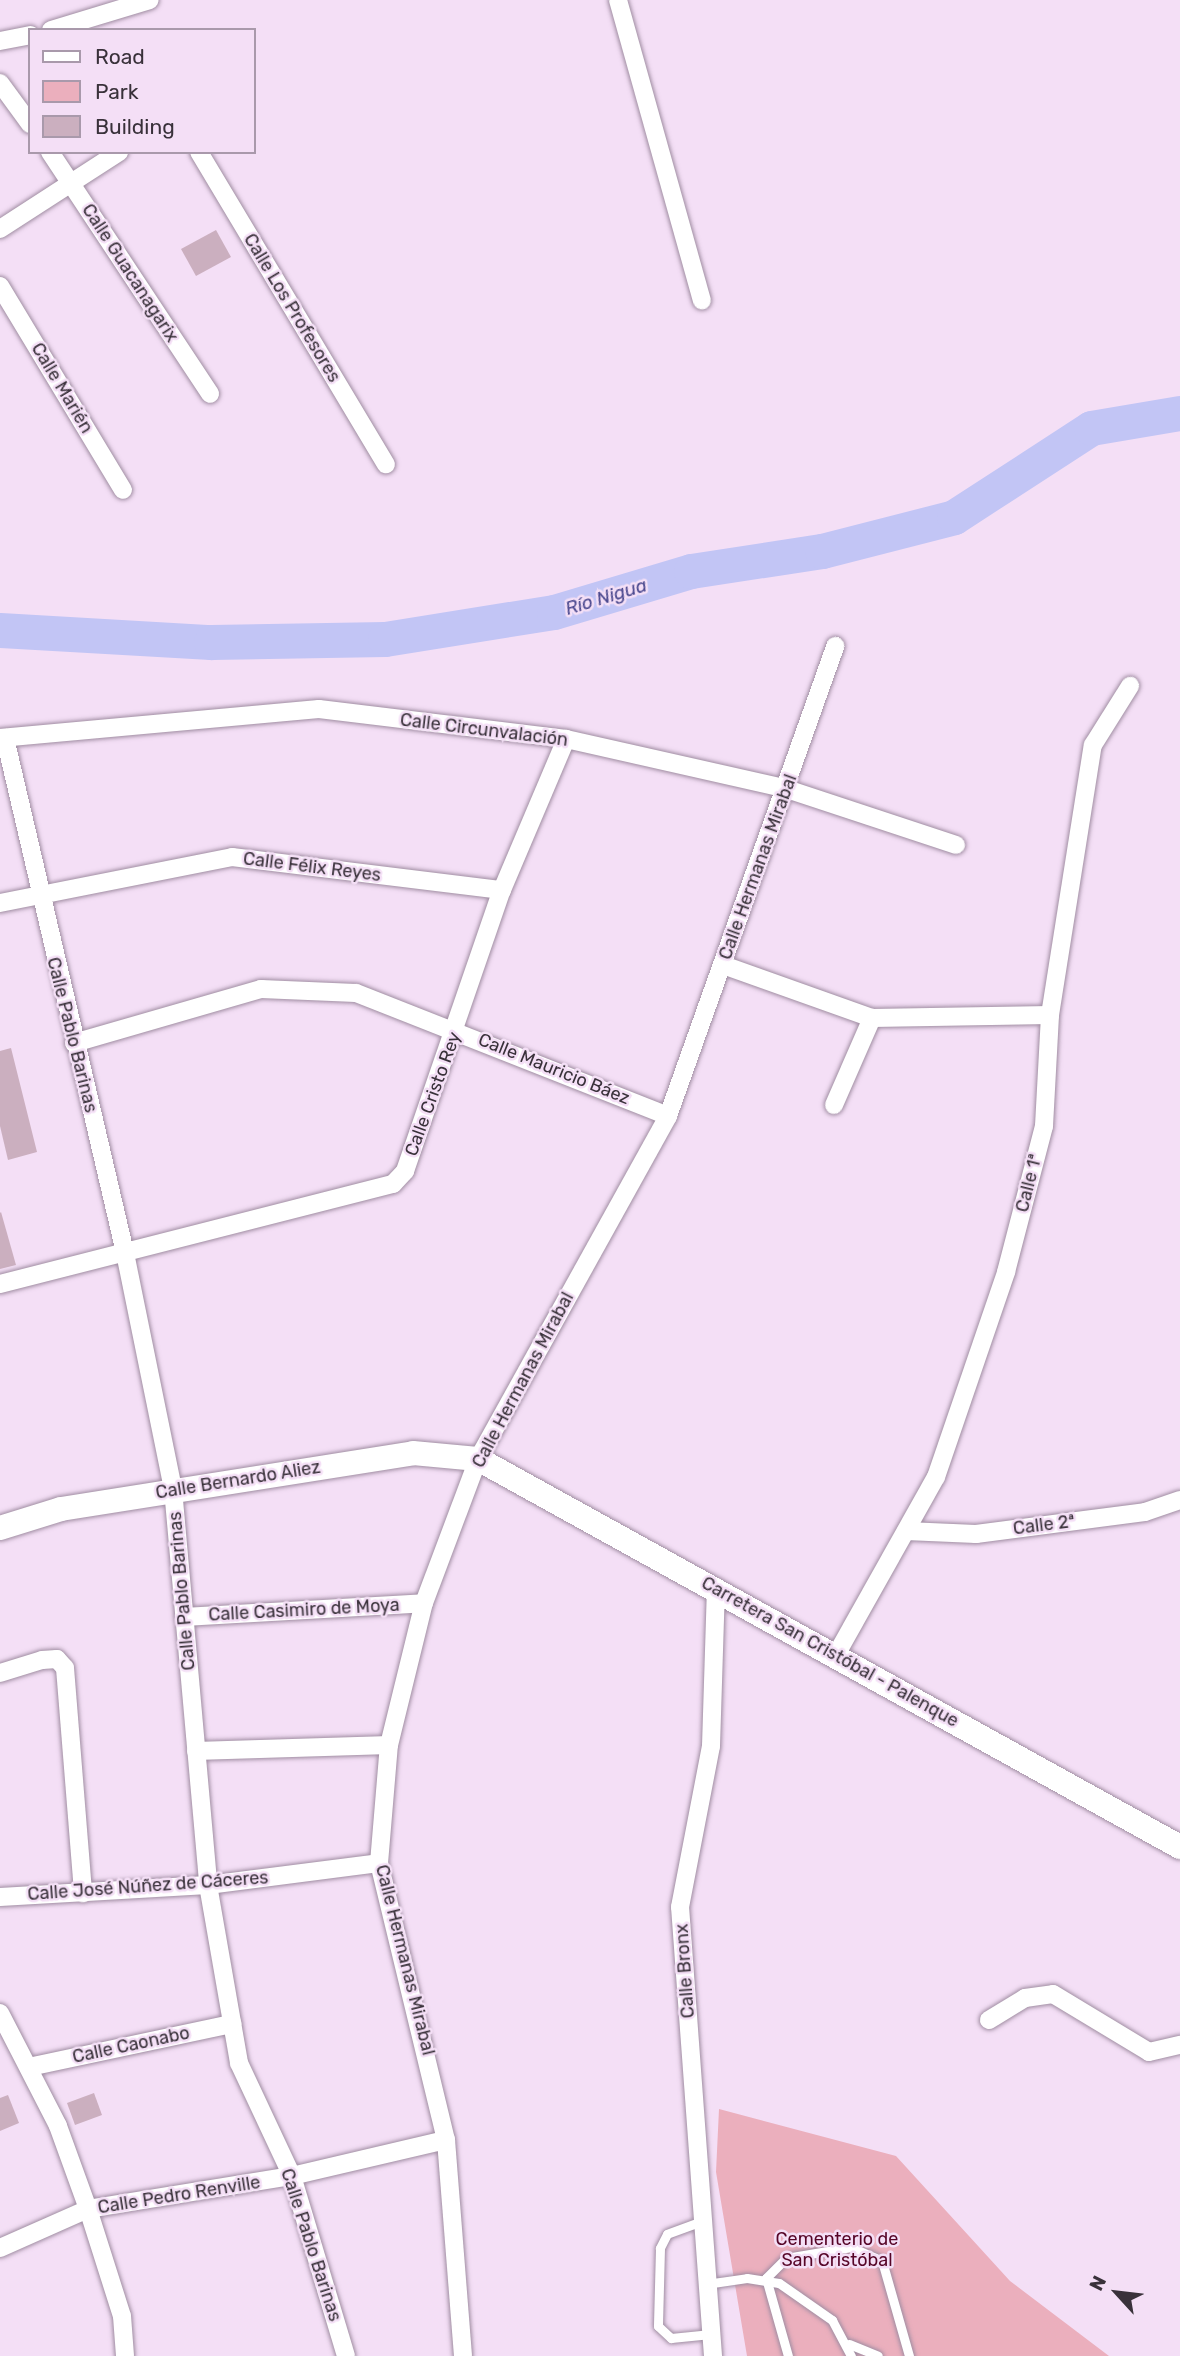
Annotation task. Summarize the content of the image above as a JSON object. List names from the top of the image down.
{
  "streets": {
    "main road": ["Calle Bernardo Aliez", "Carretera San Cristóbal - Palenque"],
    "street": [
      "Calle Guacanagarix",
      "Calle Los Profesores",
      "Calle Marién",
      "Calle Circunvalación",
      "Calle Félix Reyes",
      "Calle Hermanas Mirabal",
      "Calle Pablo Barinas",
      "Calle Mauricio Báez",
      "Calle Cristo Rey",
      "Calle 1ª",
      "Calle 2ª",
      "Calle Casimiro de Moya",
      "Calle José Núñez de Cáceres",
      "Calle Bronx",
      "Calle Caonabo",
      "Calle Pedro Renville"
    ]
  },
  "crossings": [
    ["Calle Circunvalación", "Calle Hermanas Mirabal"],
    ["Calle Circunvalación", "Calle Pablo Barinas"],
    ["Calle Circunvalación", "Calle Cristo Rey"],
    ["Calle Félix Reyes", "Calle Pablo Barinas"],
    ["Calle Félix Reyes", "Calle Cristo Rey"],
    ["Calle Hermanas Mirabal", "Calle Mauricio Báez"],
    ["Calle Hermanas Mirabal", "Calle Bernardo Aliez"],
    ["Calle Hermanas Mirabal", "Calle Casimiro de Moya"],
    ["Calle Hermanas Mirabal", "Carretera San Cristóbal - Palenque"],
    ["Calle Hermanas Mirabal", "Calle José Núñez de Cáceres"],
    ["Calle Hermanas Mirabal", "Calle Pedro Renville"],
    ["Calle Pablo Barinas", "Calle Mauricio Báez"],
    ["Calle Pablo Barinas", "Calle Cristo Rey"],
    ["Calle Pablo Barinas", "Calle Bernardo Aliez"],
    ["Calle Pablo Barinas", "Calle Casimiro de Moya"],
    ["Calle Pablo Barinas", "Calle José Núñez de Cáceres"],
    ["Calle Pablo Barinas", "Calle Caonabo"],
    ["Calle Pablo Barinas", "Calle Pedro Renville"],
    ["Calle Mauricio Báez", "Calle Cristo Rey"],
    ["Calle 1ª", "Calle 2ª"],
    ["Calle 1ª", "Carretera San Cristóbal - Palenque"],
    ["Calle Bernardo Aliez", "Carretera San Cristóbal - Palenque"],
    ["Carretera San Cristóbal - Palenque", "Calle Bronx"]
  ],
  "water": ["Río Nigua"],
  "parks": ["Cementerio de San Cristóbal"],
  "legend": ["Road", "Park", "Building"],
  "north": "top left"
}
